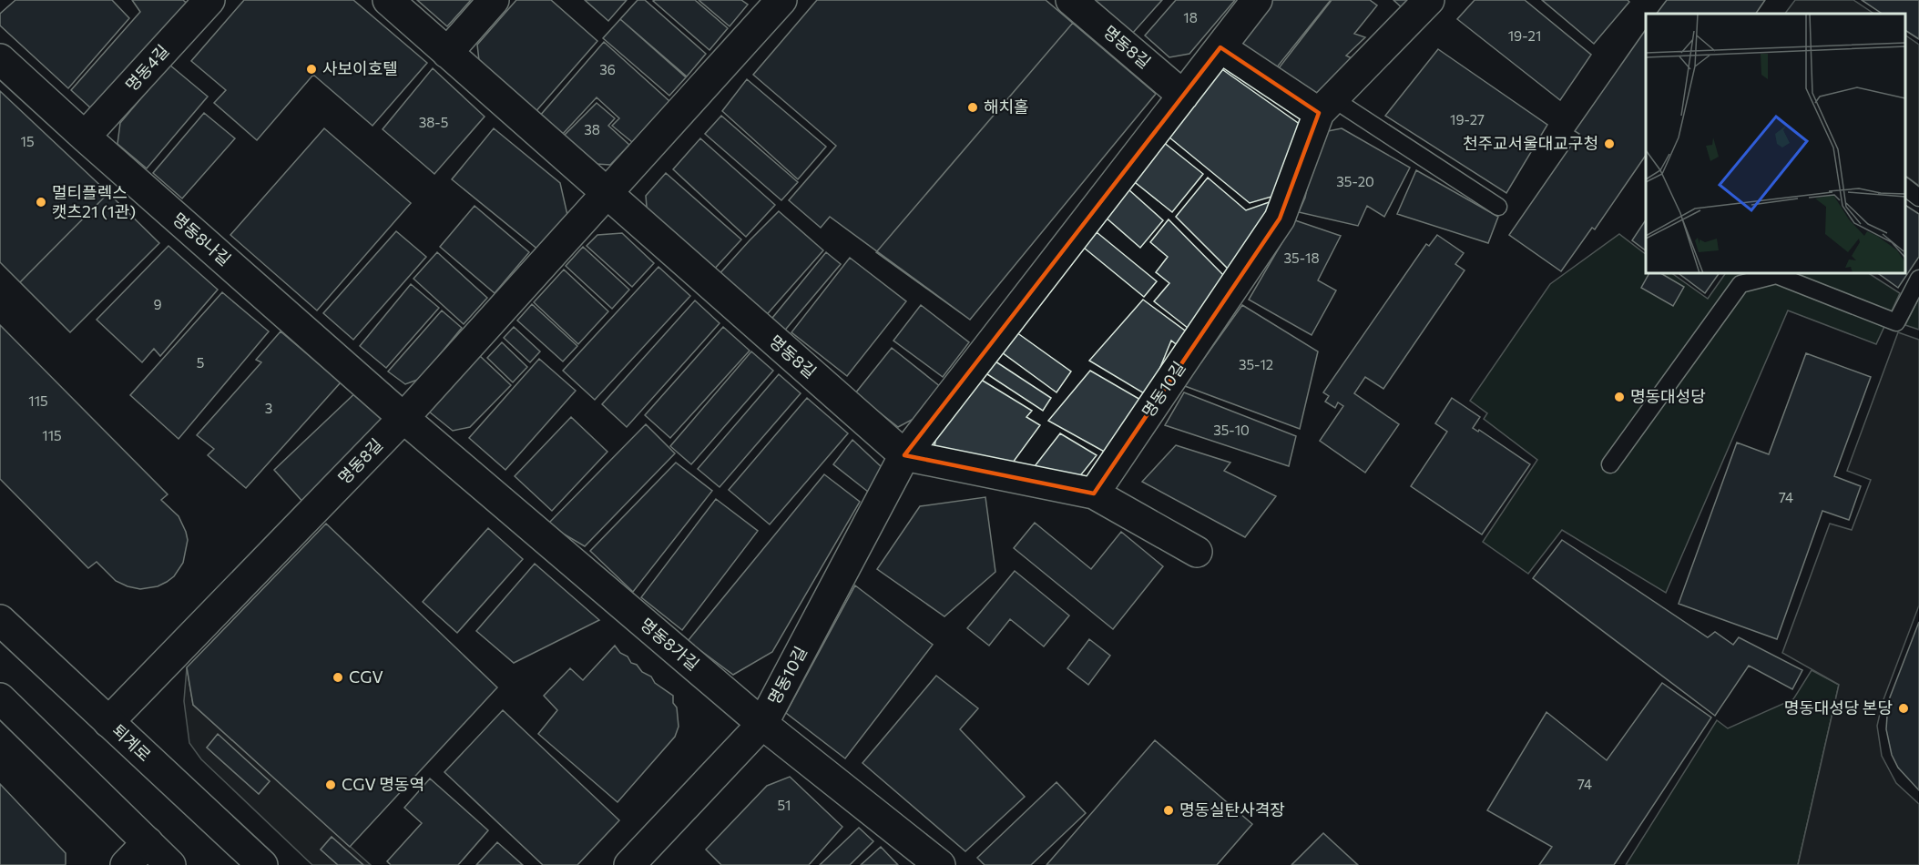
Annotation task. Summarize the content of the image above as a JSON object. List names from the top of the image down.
{
  "streets": {
    "street": [
      "명동8길",
      "명동4길",
      "명동8나길",
      "명동10길",
      "명동8가길",
      "퇴계로"
    ]
  },
  "crossings": [
    ["명동8길", "명동8나길"],
    ["명동8길", "명동10길"],
    ["명동8길", "명동8가길"],
    ["명동8길", "퇴계로"],
    ["명동4길", "명동8나길"],
    ["명동8나길", "명동8가길"],
    ["명동10길", "명동8가길"]
  ],
  "places": [
    "사보이호텔",
    "해치홀",
    "천주교서울대교구청",
    "멀티플렉스 캣츠21 (1관)",
    "명동대성당",
    "CGV",
    "명동대성당 본당",
    "CGV 명동역",
    "명동실탄사격장"
  ],
  "house_numbers": [
    "18",
    "19-21",
    "36",
    "19-27",
    "38-5",
    "38",
    "15",
    "35-20",
    "35-18",
    "9",
    "5",
    "35-12",
    "115",
    "3",
    "35-10",
    "115",
    "74",
    "74",
    "51"
  ]
}
